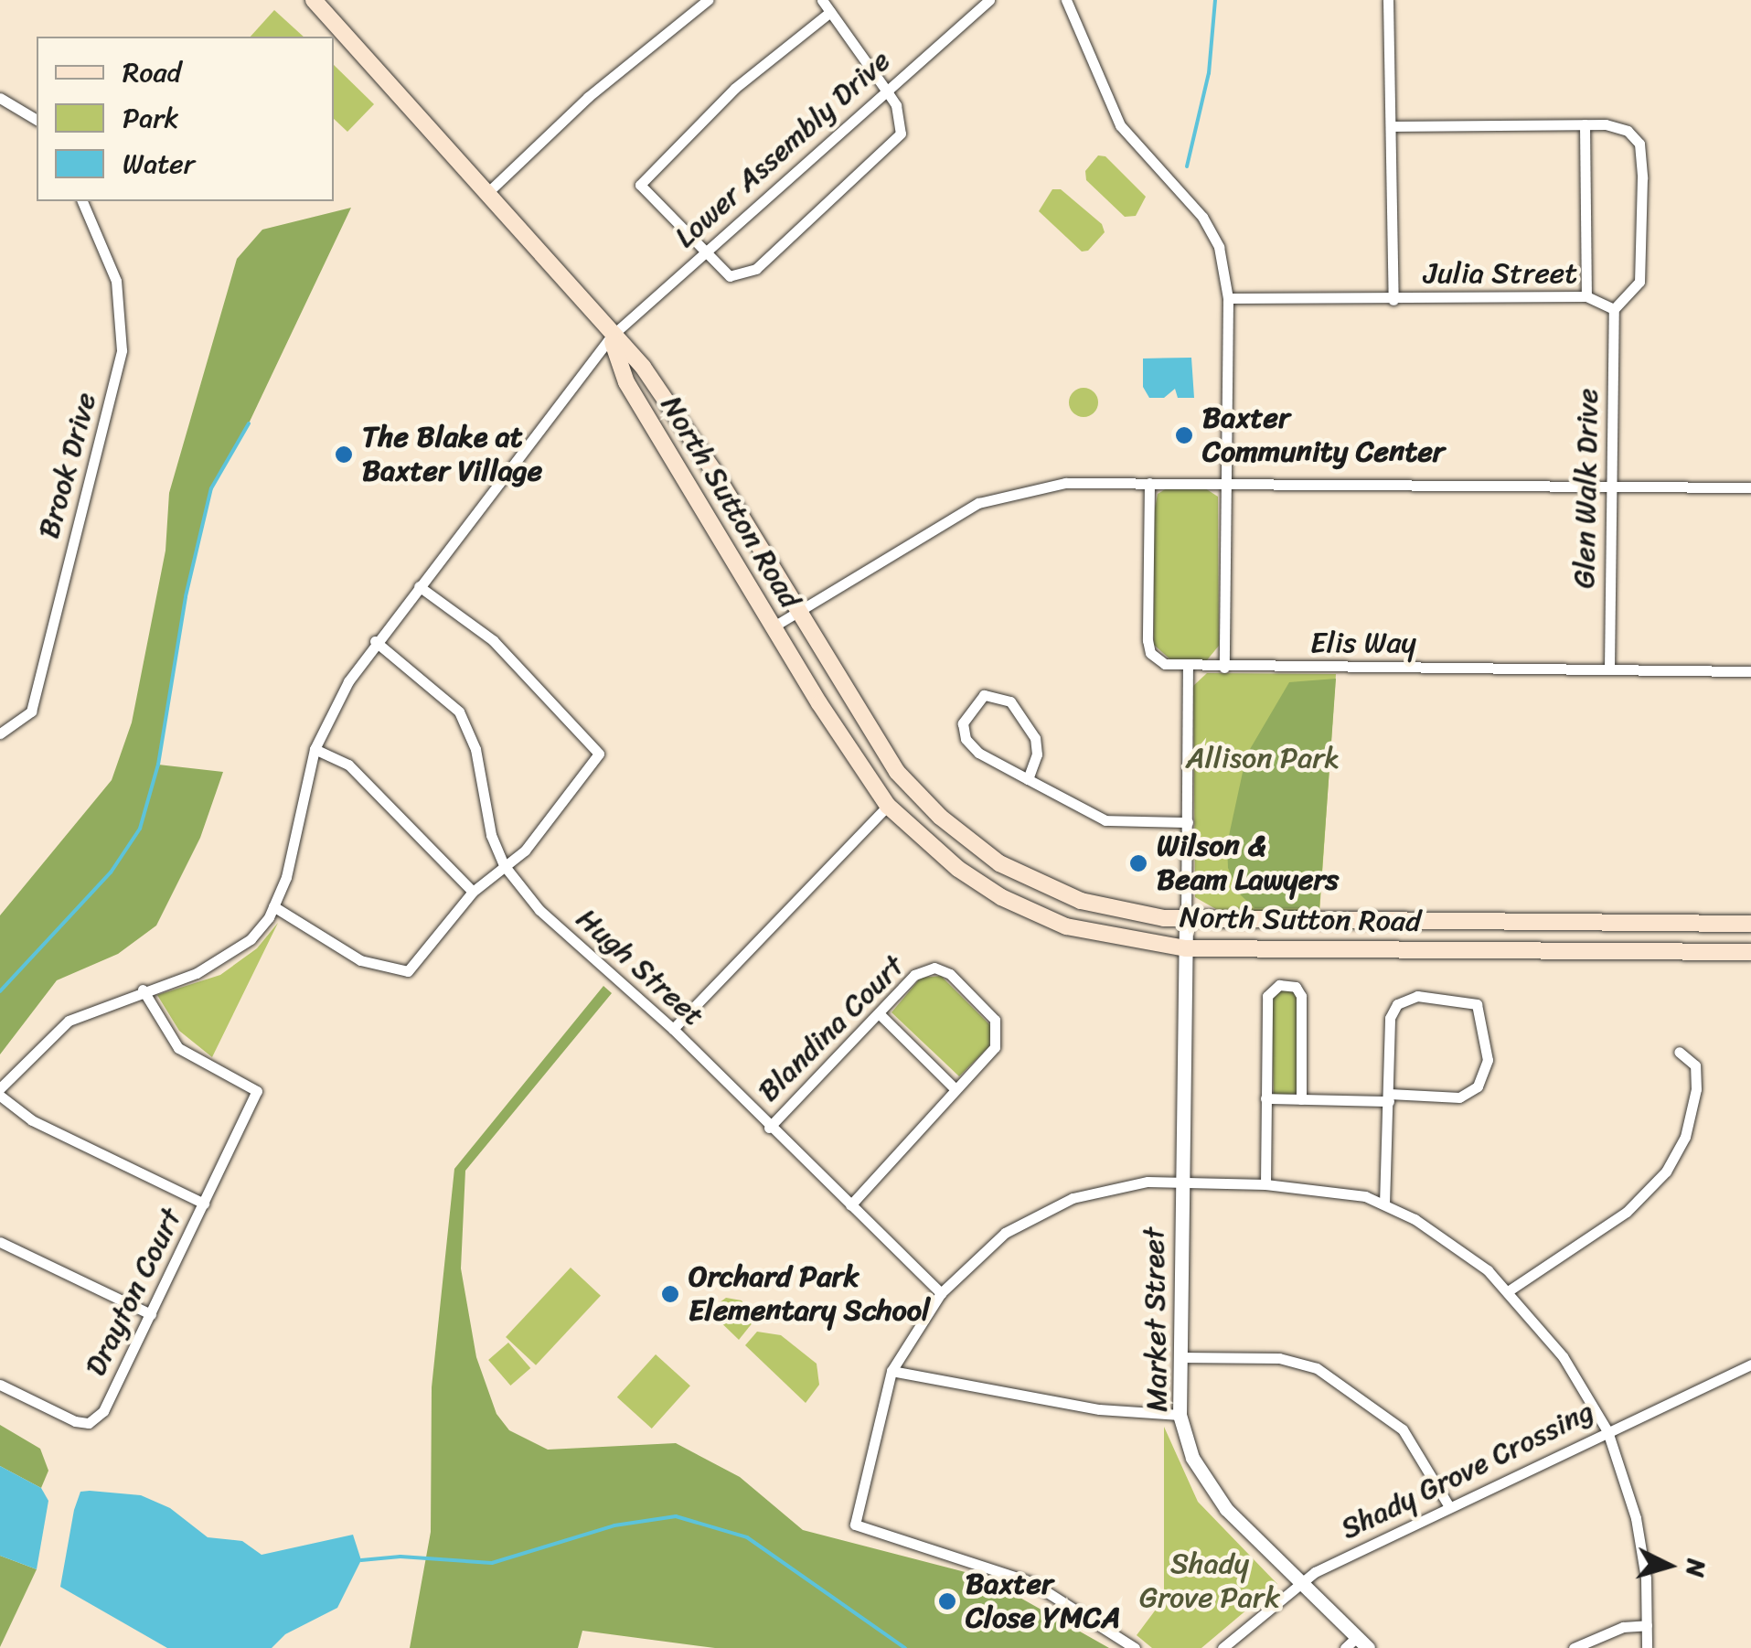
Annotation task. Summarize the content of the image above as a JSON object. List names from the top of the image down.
{
  "streets": {
    "main road": ["North Sutton Road"],
    "street": [
      "Lower Assembly Drive",
      "Julia Street",
      "Brook Drive",
      "Glen Walk Drive",
      "Elis Way",
      "Hugh Street",
      "Blandina Court",
      "Drayton Court",
      "Market Street",
      "Shady Grove Crossing"
    ]
  },
  "crossings": [
    ["Lower Assembly Drive", "North Sutton Road"],
    ["Lower Assembly Drive", "Hugh Street"],
    ["Lower Assembly Drive", "Drayton Court"],
    ["Julia Street", "Glen Walk Drive"],
    ["Glen Walk Drive", "Elis Way"],
    ["North Sutton Road", "Market Street"],
    ["Hugh Street", "Blandina Court"],
    ["Market Street", "Shady Grove Crossing"]
  ],
  "parks": ["Allison Park", "Shady Grove Park"],
  "places": [
    "Baxter Community Center",
    "The Blake at Baxter Village",
    "Wilson & Beam Lawyers",
    "Orchard Park Elementary School",
    "Baxter Close YMCA"
  ],
  "legend": ["Road", "Park", "Water"],
  "north": "right"
}
